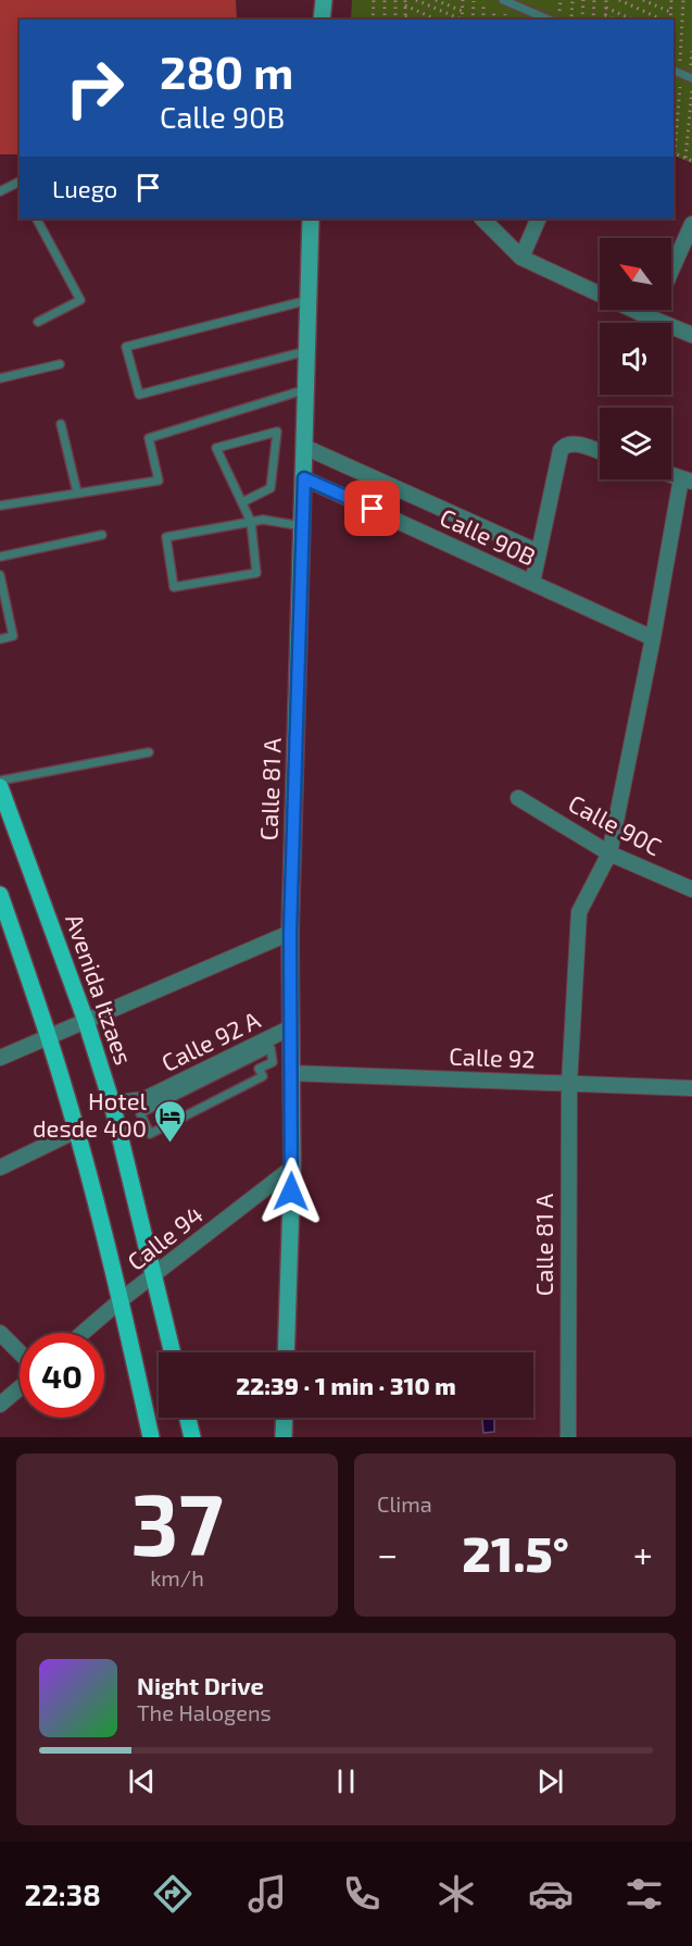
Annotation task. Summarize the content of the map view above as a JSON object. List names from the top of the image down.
{
  "streets": {
    "main road": ["Avenida Itzaes"],
    "street": [
      "Calle 90B",
      "Calle 81 A",
      "Calle 90C",
      "Calle 92 A",
      "Calle 92",
      "Calle 94"
    ]
  },
  "crossings": [
    ["Calle 90B", "Calle 81 A"],
    ["Calle 81 A", "Calle 90C"],
    ["Calle 81 A", "Calle 92 A"],
    ["Calle 81 A", "Calle 92"],
    ["Calle 81 A", "Calle 94"],
    ["Avenida Itzaes", "Calle 92 A"],
    ["Avenida Itzaes", "Calle 94"]
  ],
  "places": {
    "hotel": ["Hotel desde 400"]
  },
  "north": "top left",
  "page": {
    "turn": ["280 m", "Calle 90B"],
    "then": "Luego",
    "limit": "40",
    "trip": "22:39 · 1 min · 310 m",
    "tile": [
      ["37", "km/h"],
      "Clima"
    ],
    "heat": ["−", "21.5°", "+"],
    "song": ["Night Drive", "The Halogens"],
    "tabs": "22:38"
  }
}
